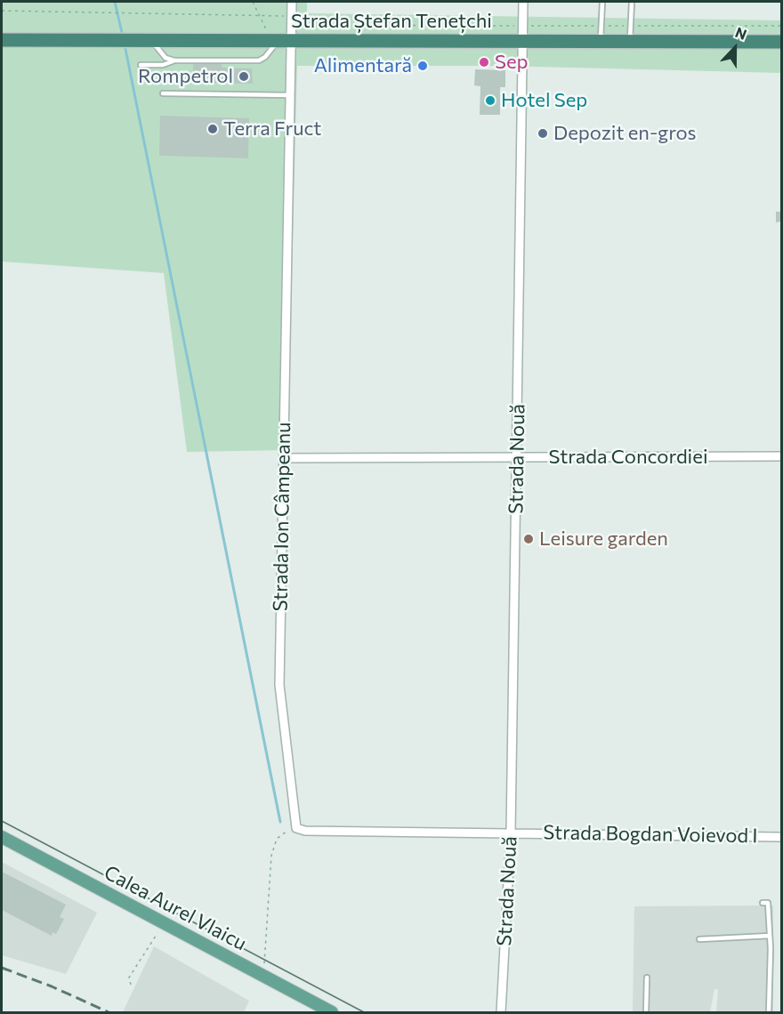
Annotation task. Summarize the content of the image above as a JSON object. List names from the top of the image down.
{
  "streets": {
    "highway": ["Strada Ștefan Tenețchi"],
    "main road": ["Calea Aurel Vlaicu"],
    "street": [
      "Strada Concordiei",
      "Strada Nouă",
      "Strada Ion Câmpeanu",
      "Strada Bogdan Voievod I"
    ]
  },
  "crossings": [
    ["Strada Ștefan Tenețchi", "Strada Nouă"],
    ["Strada Ștefan Tenețchi", "Strada Ion Câmpeanu"],
    ["Strada Concordiei", "Strada Nouă"],
    ["Strada Concordiei", "Strada Ion Câmpeanu"],
    ["Strada Nouă", "Strada Bogdan Voievod I"],
    ["Strada Ion Câmpeanu", "Strada Bogdan Voievod I"]
  ],
  "places": [
    "Sep",
    "Alimentară",
    "Rompetrol",
    "Hotel Sep",
    "Terra Fruct",
    "Depozit en-gros",
    "Leisure garden"
  ],
  "north": "top"
}
